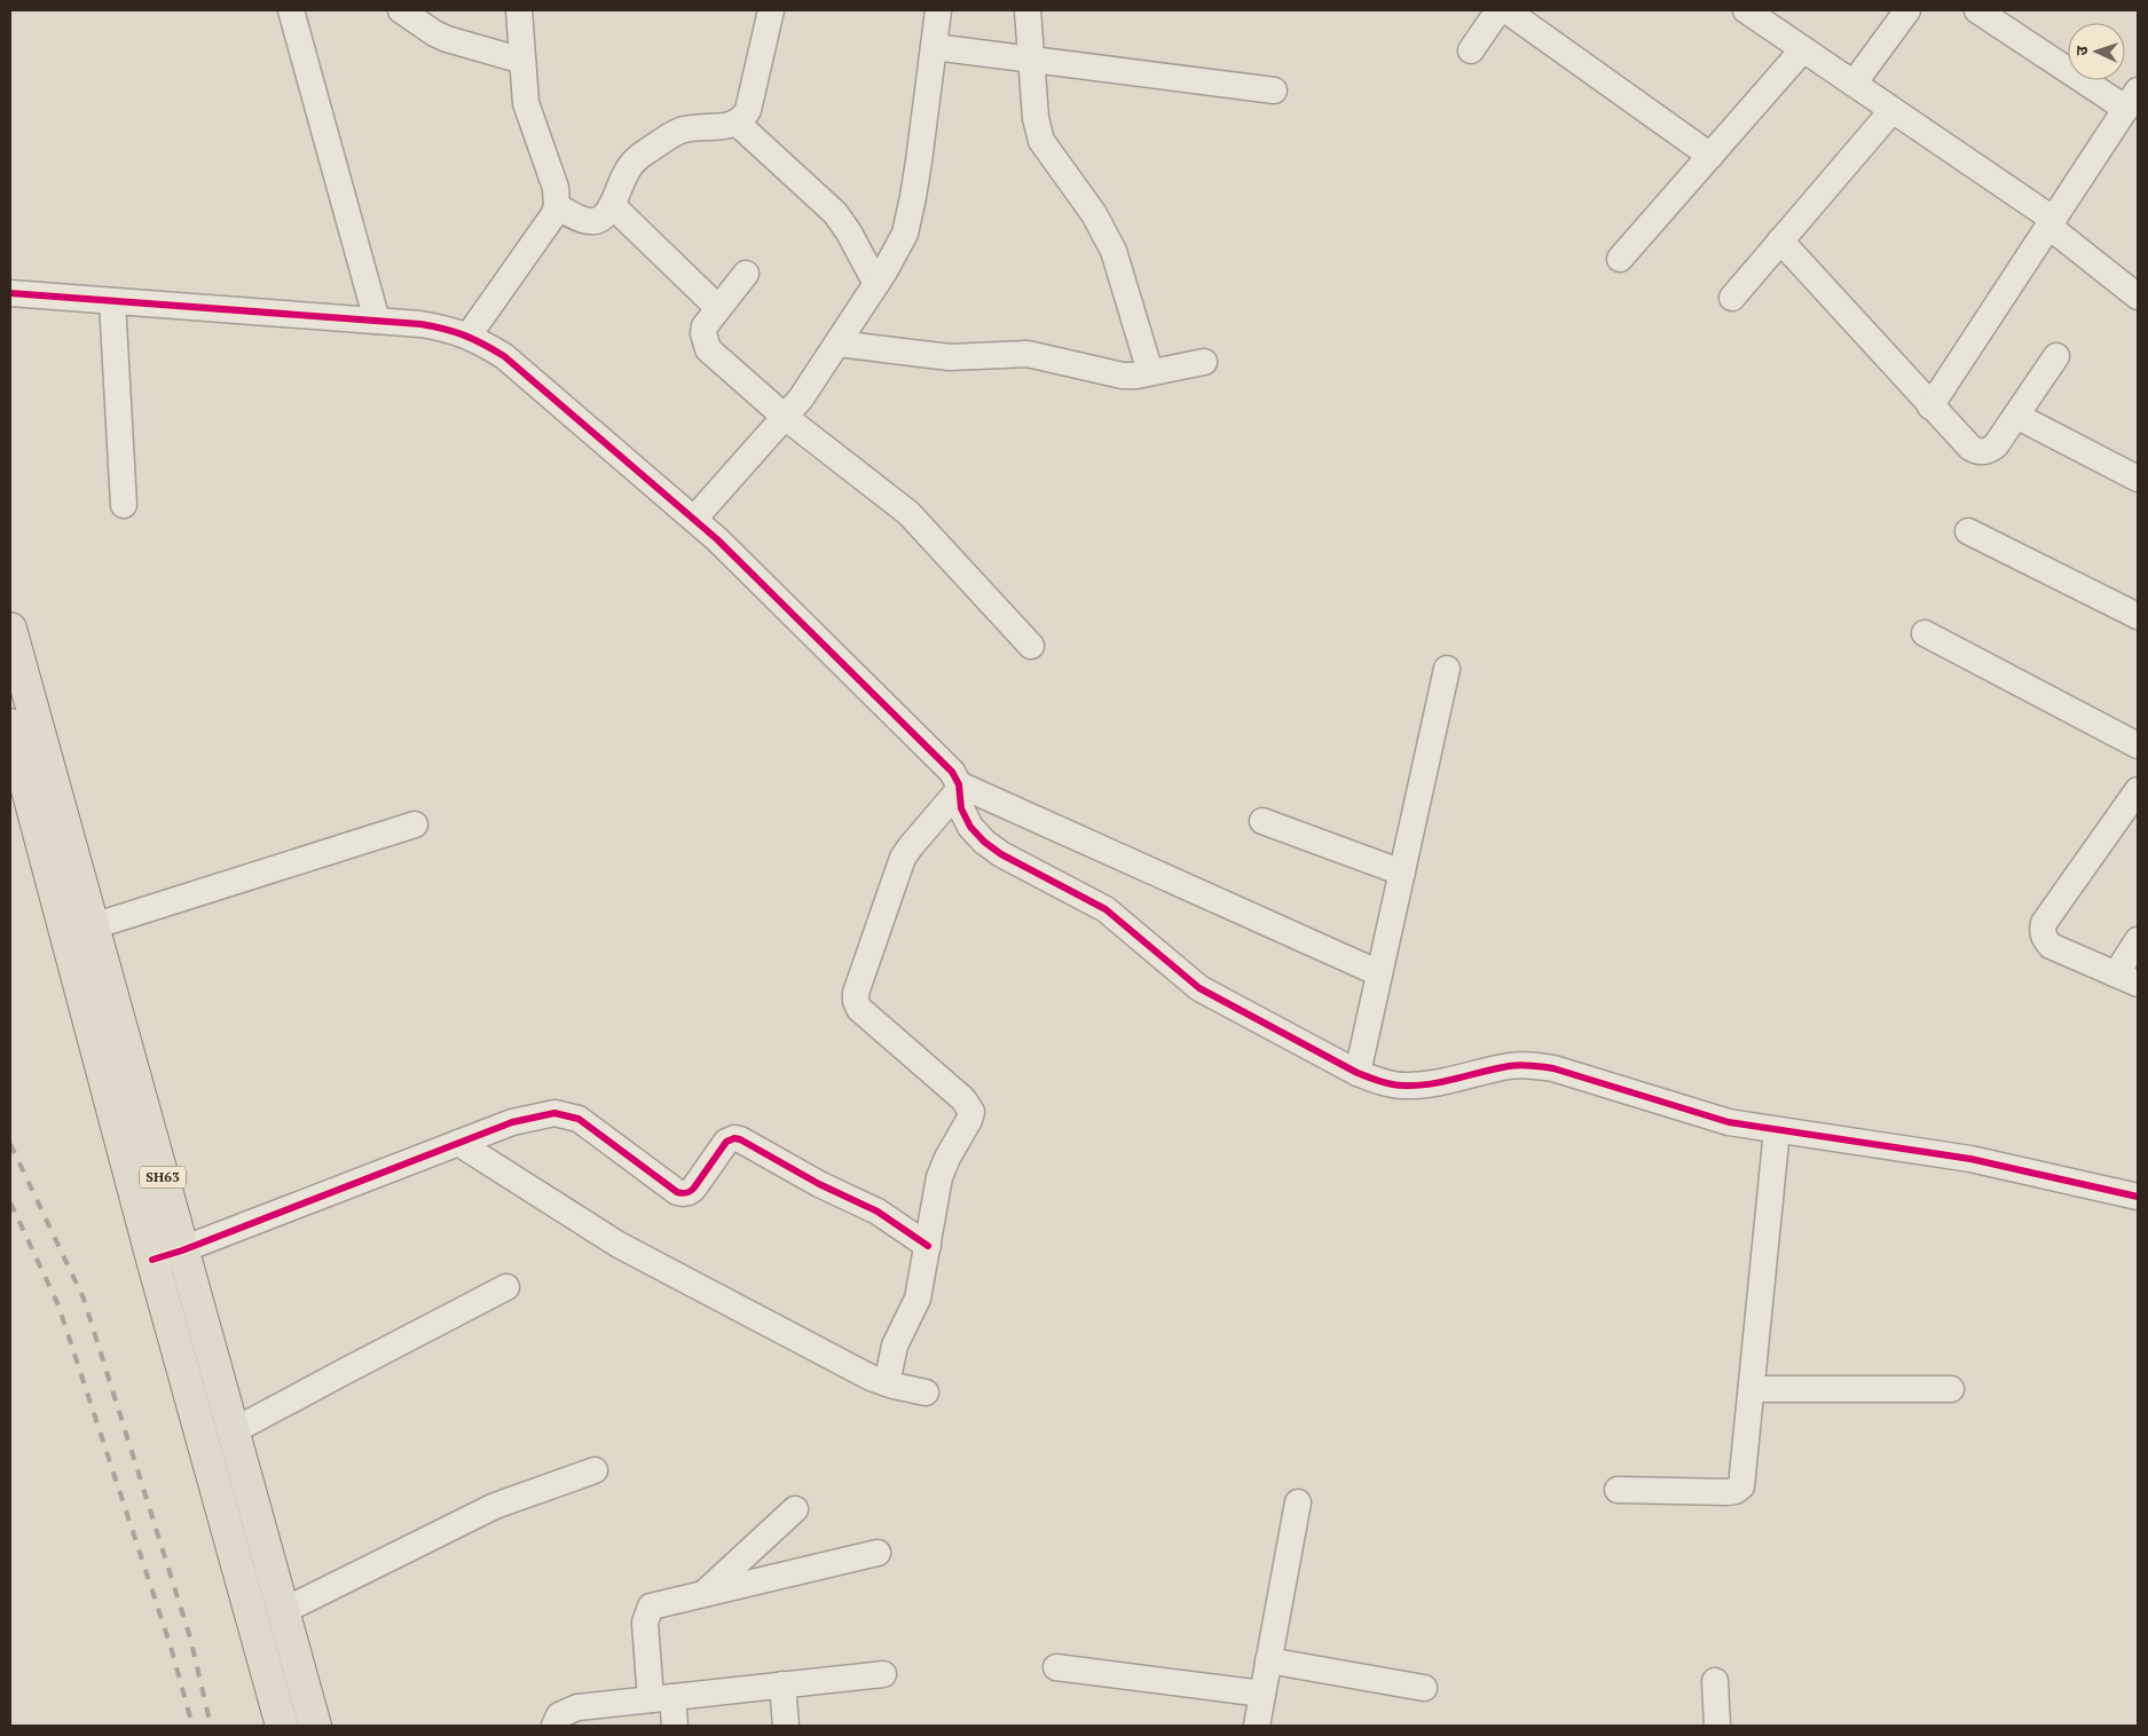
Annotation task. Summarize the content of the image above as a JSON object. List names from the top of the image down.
{
  "streets": {
    "main road": ["SH63"]
  },
  "north": "left"
}
